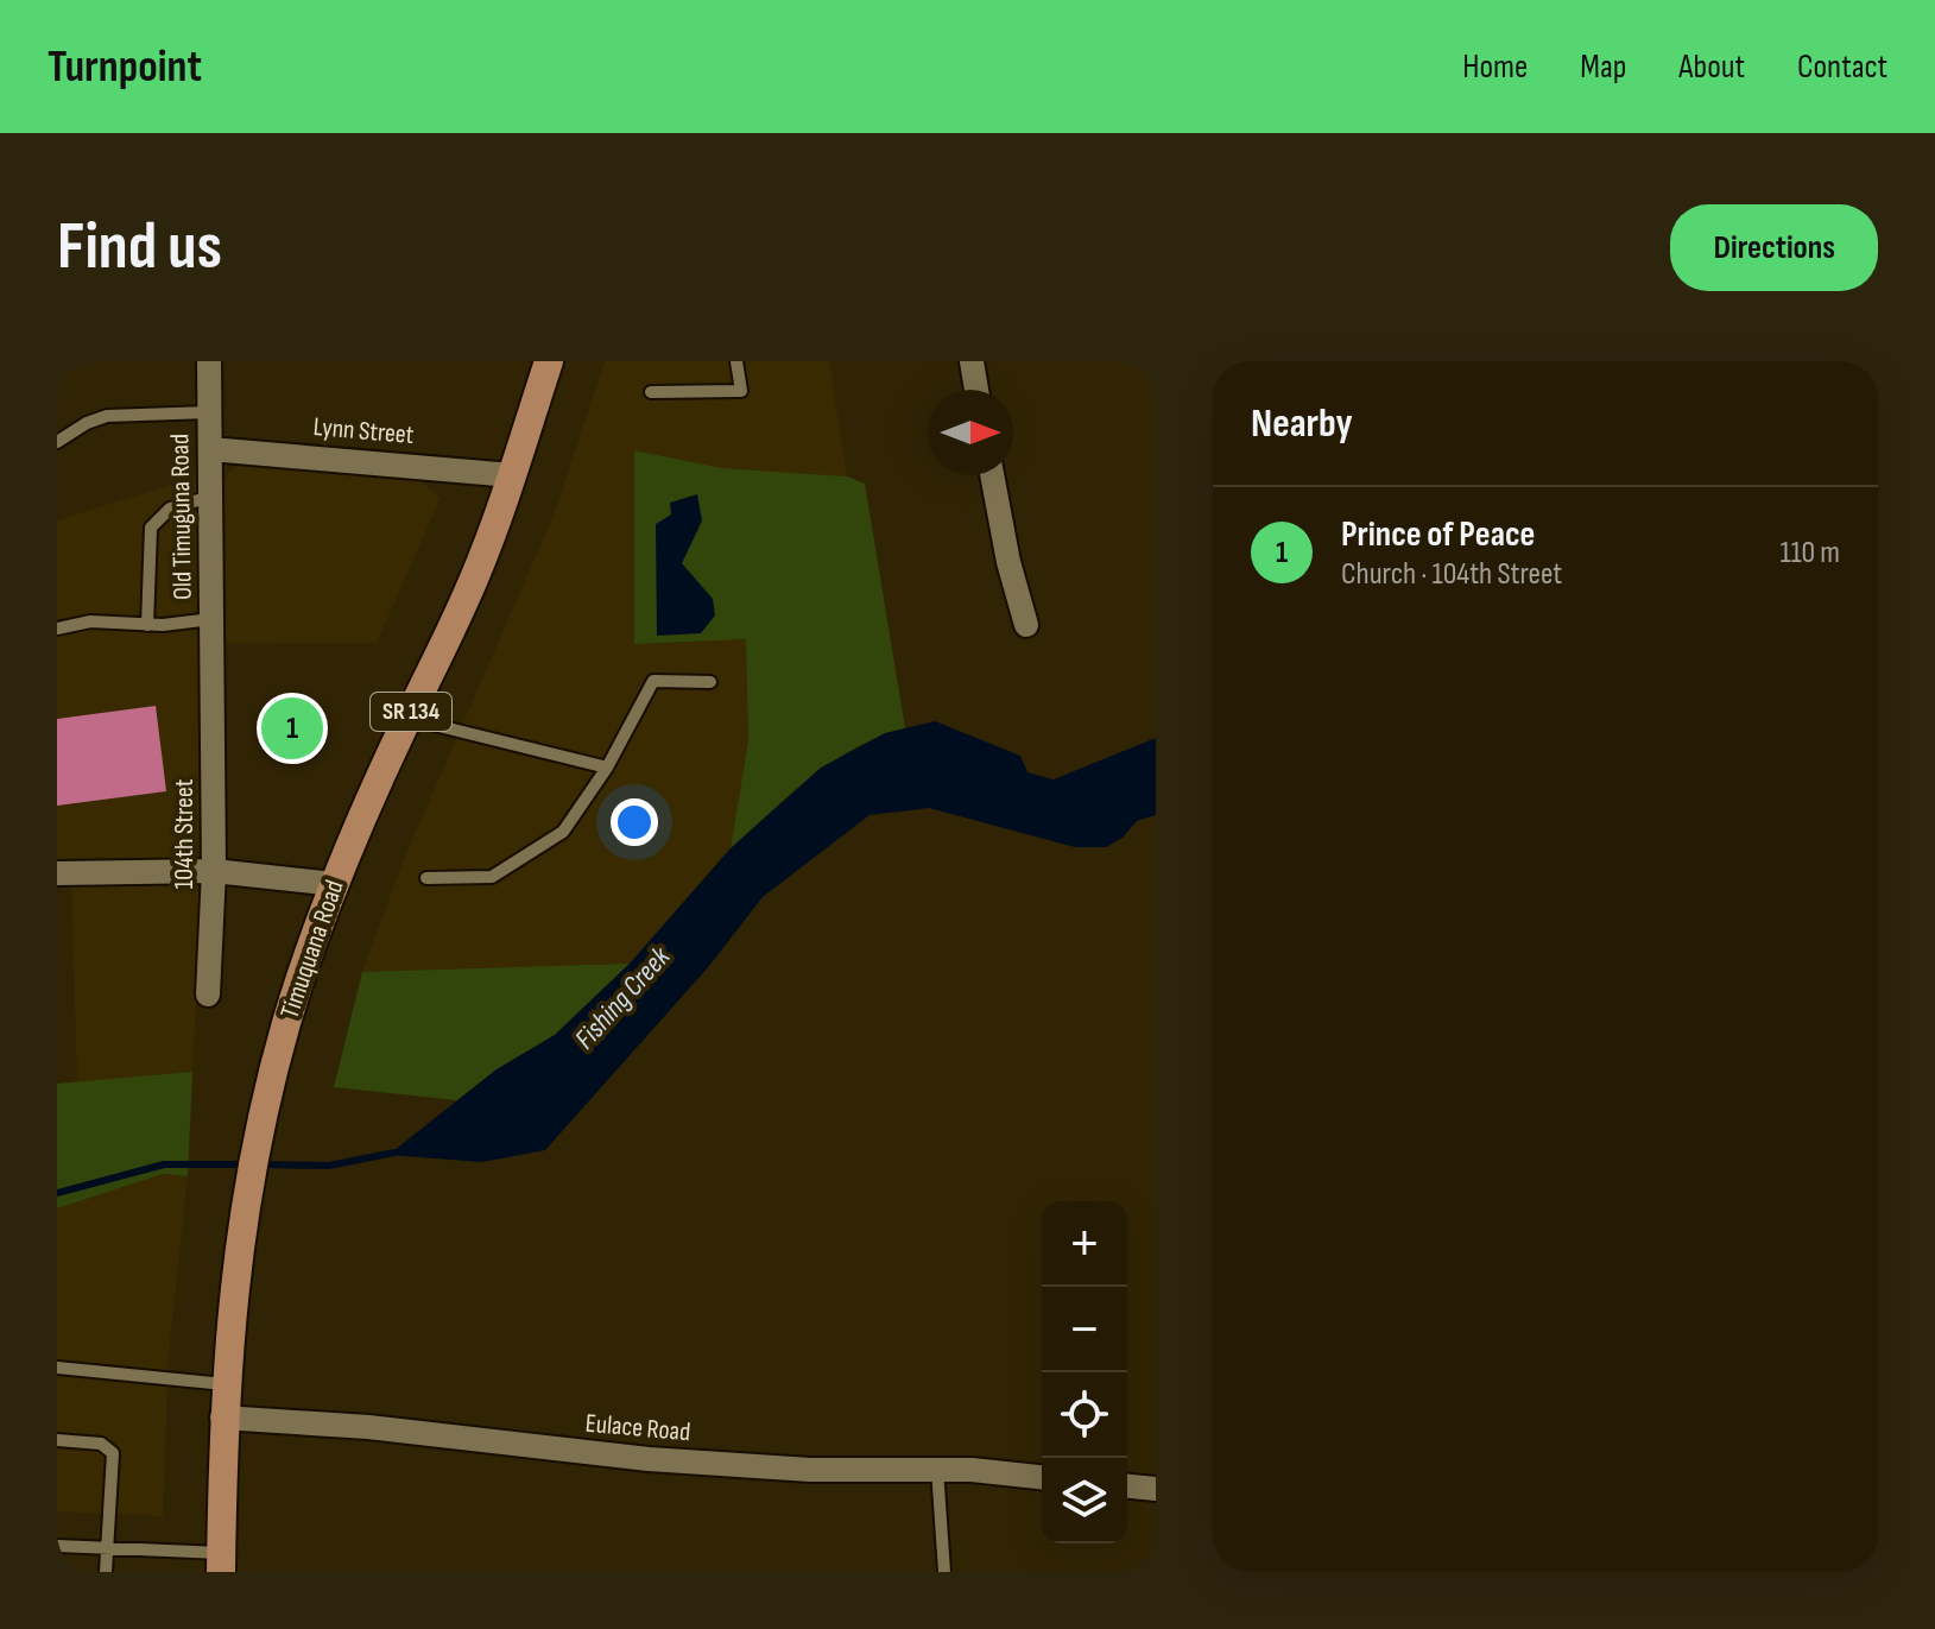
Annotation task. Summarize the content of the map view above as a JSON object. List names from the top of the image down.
{
  "streets": {
    "main road": ["SR 134", "Timuquana Road"],
    "street": [
      "Lynn Street",
      "Old Timuguna Road",
      "104th Street",
      "Eulace Road"
    ]
  },
  "crossings": [
    ["Lynn Street", "Old Timuguna Road"],
    ["Lynn Street", "Timuquana Road"],
    ["Old Timuguna Road", "104th Street"],
    ["Timuquana Road", "Eulace Road"]
  ],
  "water": ["Fishing Creek"],
  "north": "right",
  "page": {
    "header": "Turnpoint",
    "nav": [
      "Home",
      "Map",
      "About",
      "Contact"
    ],
    "buttons": "Directions",
    "title": "Find us",
    "heading": "Nearby",
    "list": [
      {
        "mark": "1",
        "name": "Prince of Peace",
        "note": "Church · 104th Street",
        "value": "110 m"
      }
    ],
    "pins": "1",
    "map_buttons": ["+", "−"]
  }
}
